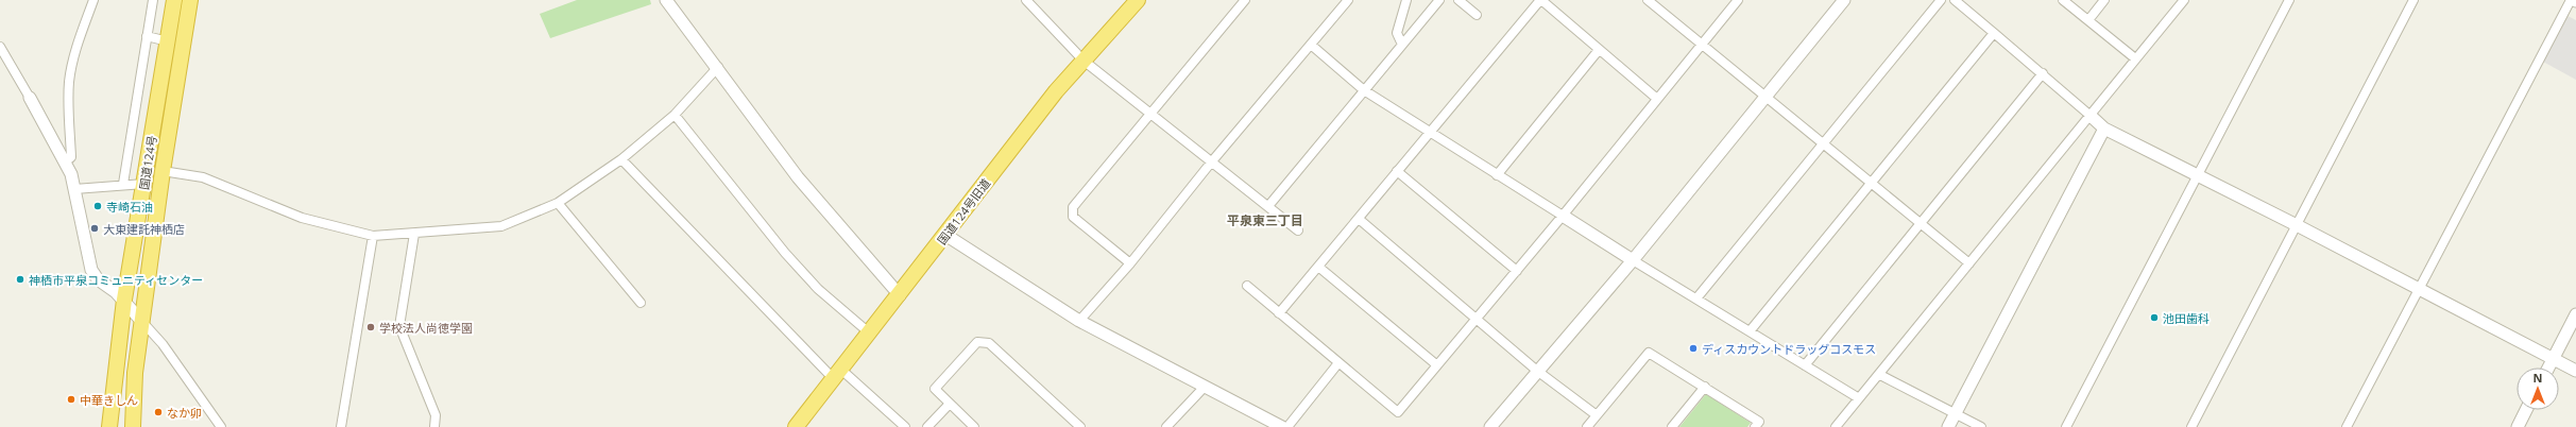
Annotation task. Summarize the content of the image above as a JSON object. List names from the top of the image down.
{
  "streets": {
    "highway": ["国道124号", "国道124号旧道"]
  },
  "districts": ["平泉東三丁目"],
  "places": [
    "寺崎石油",
    "大東建託神栖店",
    "神栖市平泉コミュニティセンター",
    "池田歯科",
    "学校法人尚徳学園",
    "ディスカウントドラッグコスモス",
    "中華きしん",
    "なか卯"
  ],
  "north": "top"
}
